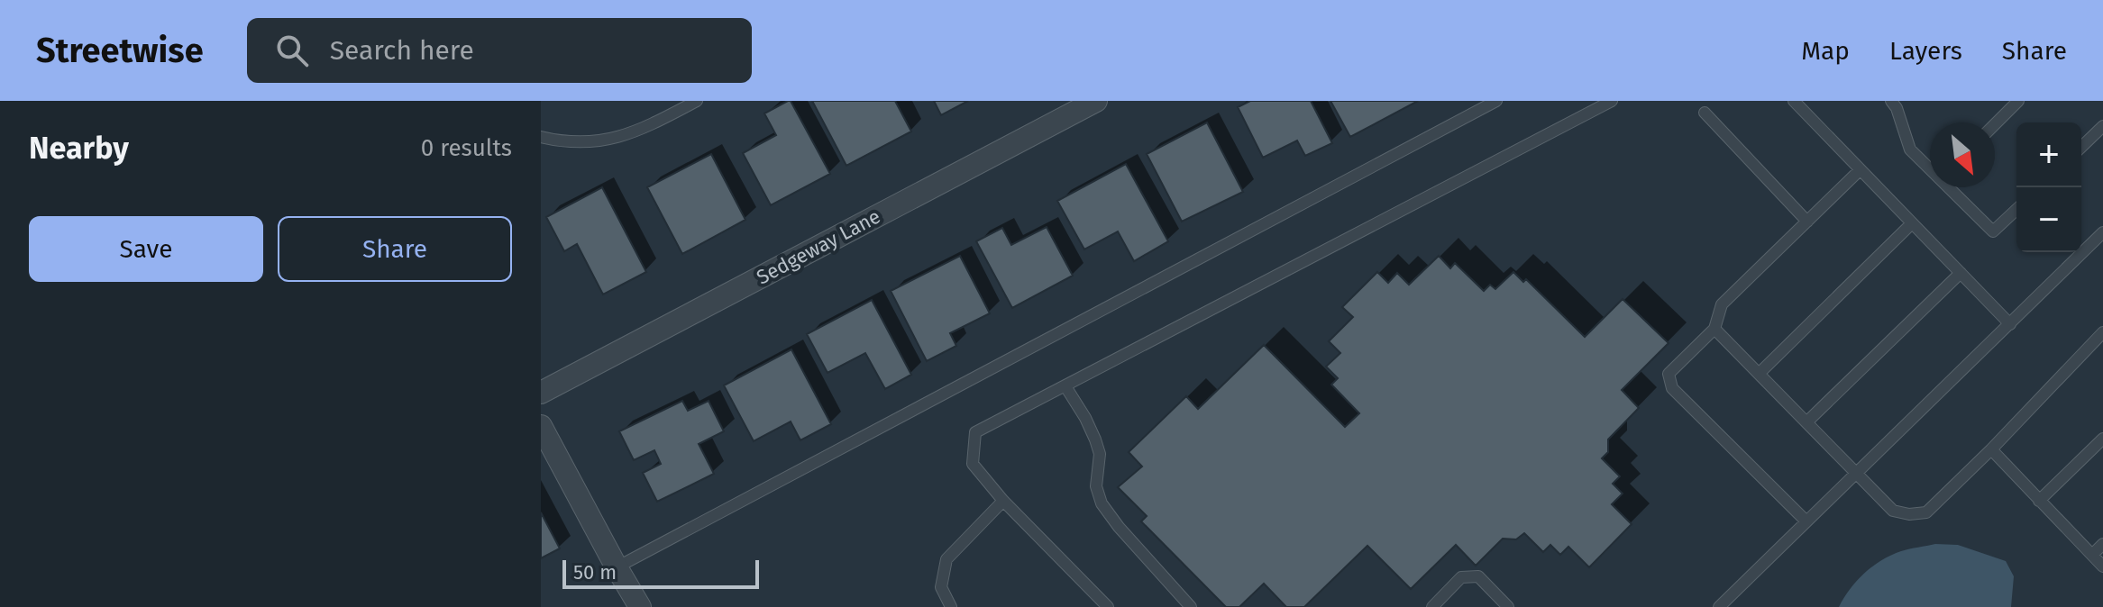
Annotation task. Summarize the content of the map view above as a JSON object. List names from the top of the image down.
{
  "streets": {
    "street": ["Sedgeway Lane"]
  },
  "scale_bar": "50 m",
  "north": "bottom right",
  "page": {
    "header": "Streetwise",
    "search": "Search here",
    "nav": ["Map", "Layers", "Share"],
    "heading": ["Nearby", "0 results"],
    "map_buttons": ["+", "−"],
    "buttons": ["Save", "Share"],
    "scale": "50 m"
  }
}
